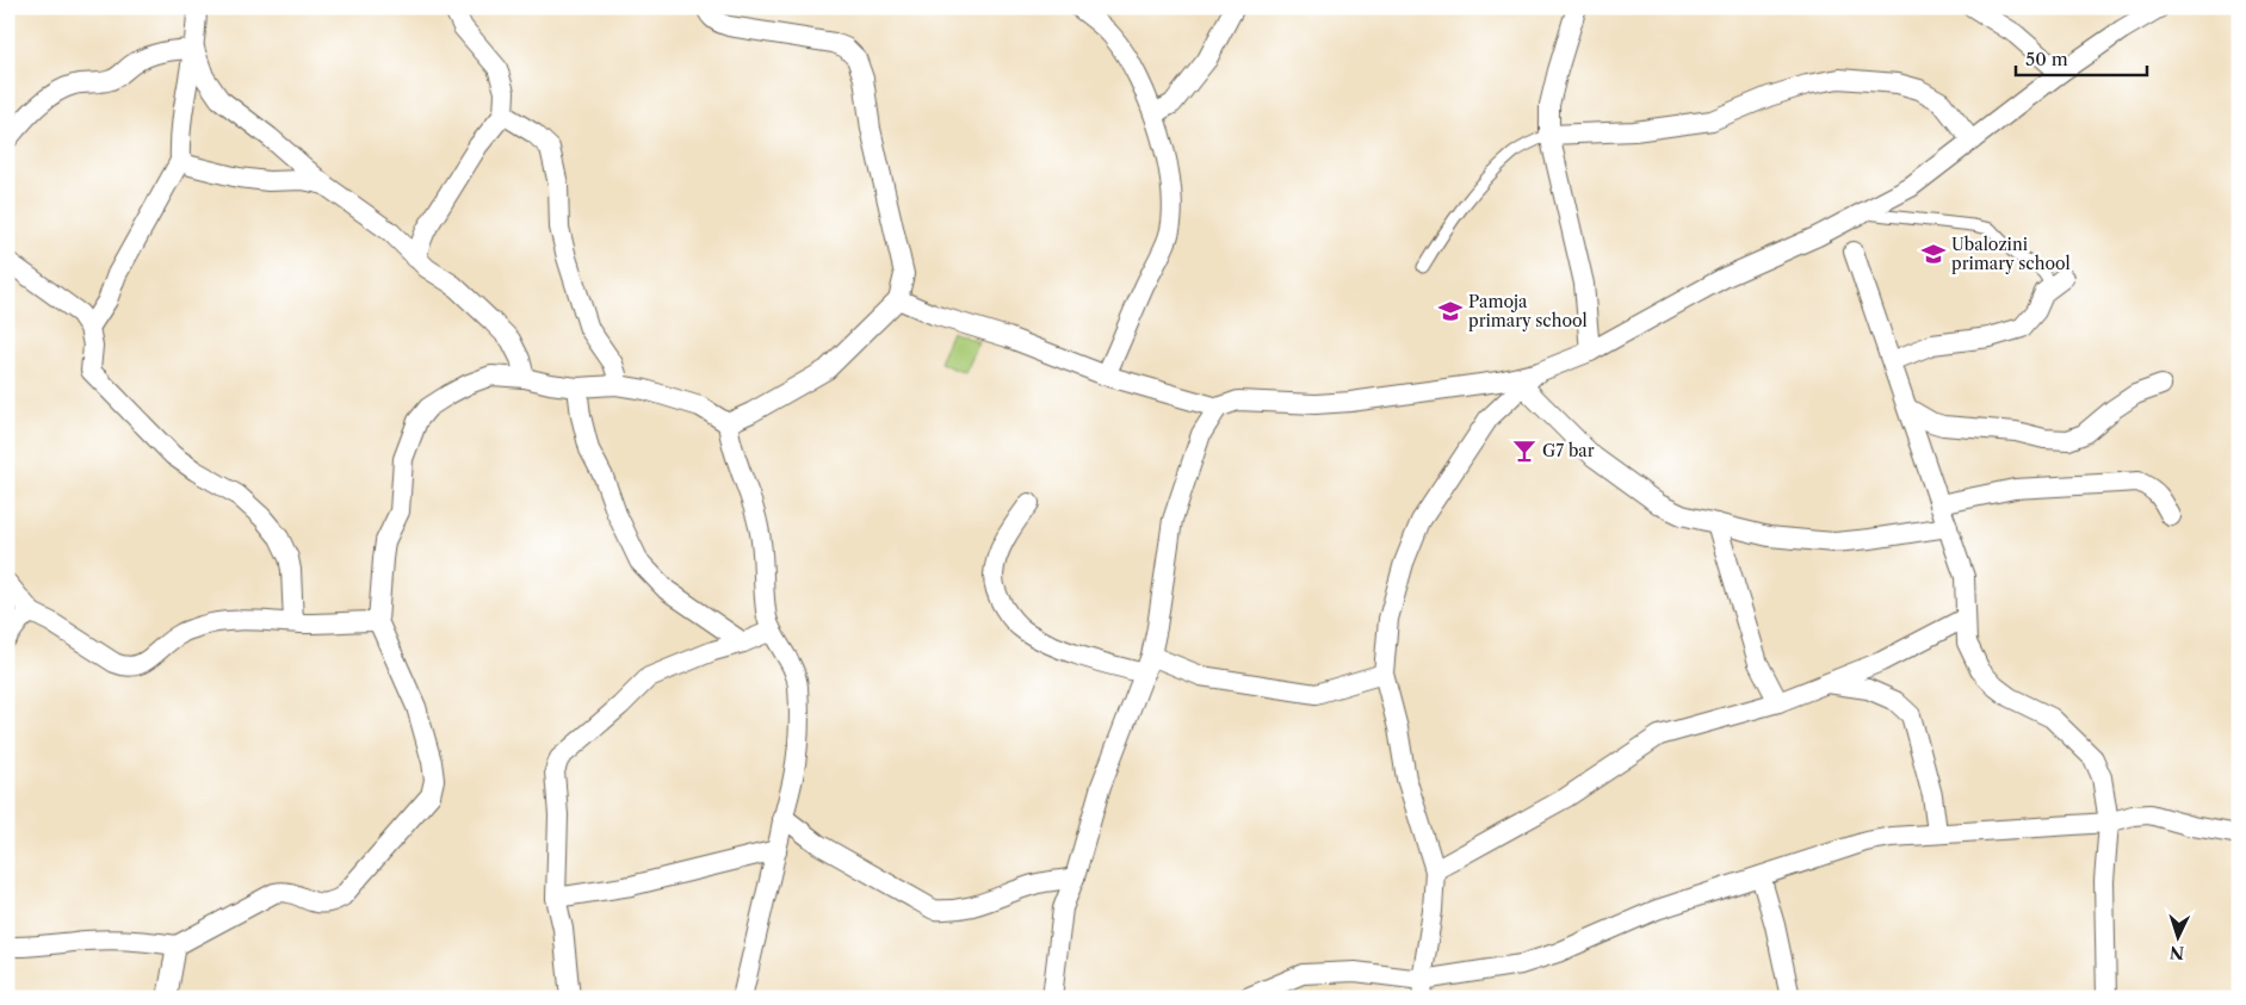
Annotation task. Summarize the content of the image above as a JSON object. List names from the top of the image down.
{
  "places": {
    "school or university": ["Ubalozini primary school", "Pamoja primary school"],
    "bar": ["G7 bar"]
  },
  "scale_bar": "50 m",
  "north": "bottom"
}
